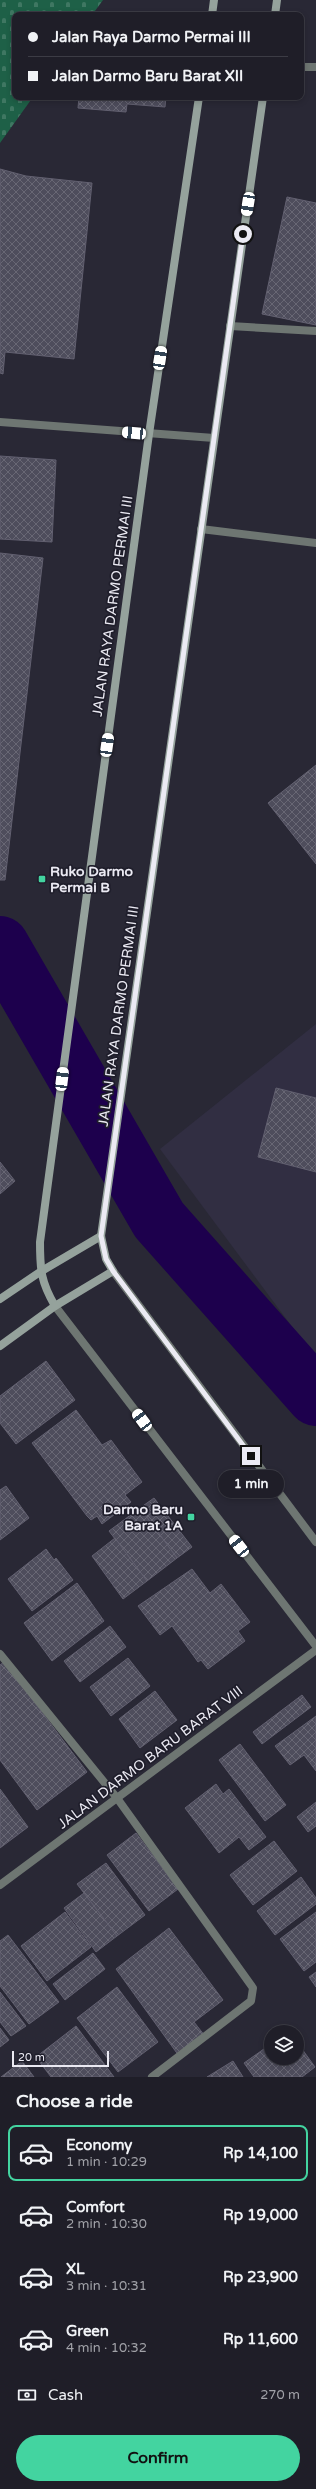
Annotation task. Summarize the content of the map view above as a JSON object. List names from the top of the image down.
{
  "streets": {
    "main road": ["JALAN RAYA DARMO PERMAI III"],
    "street": ["JALAN DARMO BARU BARAT VIII"]
  },
  "places": {
    "transit": ["Ruko Darmo Permai B", "Darmo Baru Barat 1A"]
  },
  "scale_bar": "20 m",
  "page": {
    "banner": ["Jalan Raya Darmo Permai III", "Jalan Darmo Baru Barat XII"],
    "bubble": "1 min",
    "scale": "20 m",
    "heading": "Choose a ride",
    "list": [
      {
        "name": "Economy",
        "note": "1 min · 10:29",
        "value": "Rp 14,100"
      },
      {
        "name": "Comfort",
        "note": "2 min · 10:30",
        "value": "Rp 19,000"
      },
      {
        "name": "XL",
        "note": "3 min · 10:31",
        "value": "Rp 23,900"
      },
      {
        "name": "Green",
        "note": "4 min · 10:32",
        "value": "Rp 11,600"
      }
    ],
    "pay": ["Cash", "270 m"],
    "buttons": "Confirm"
  }
}
